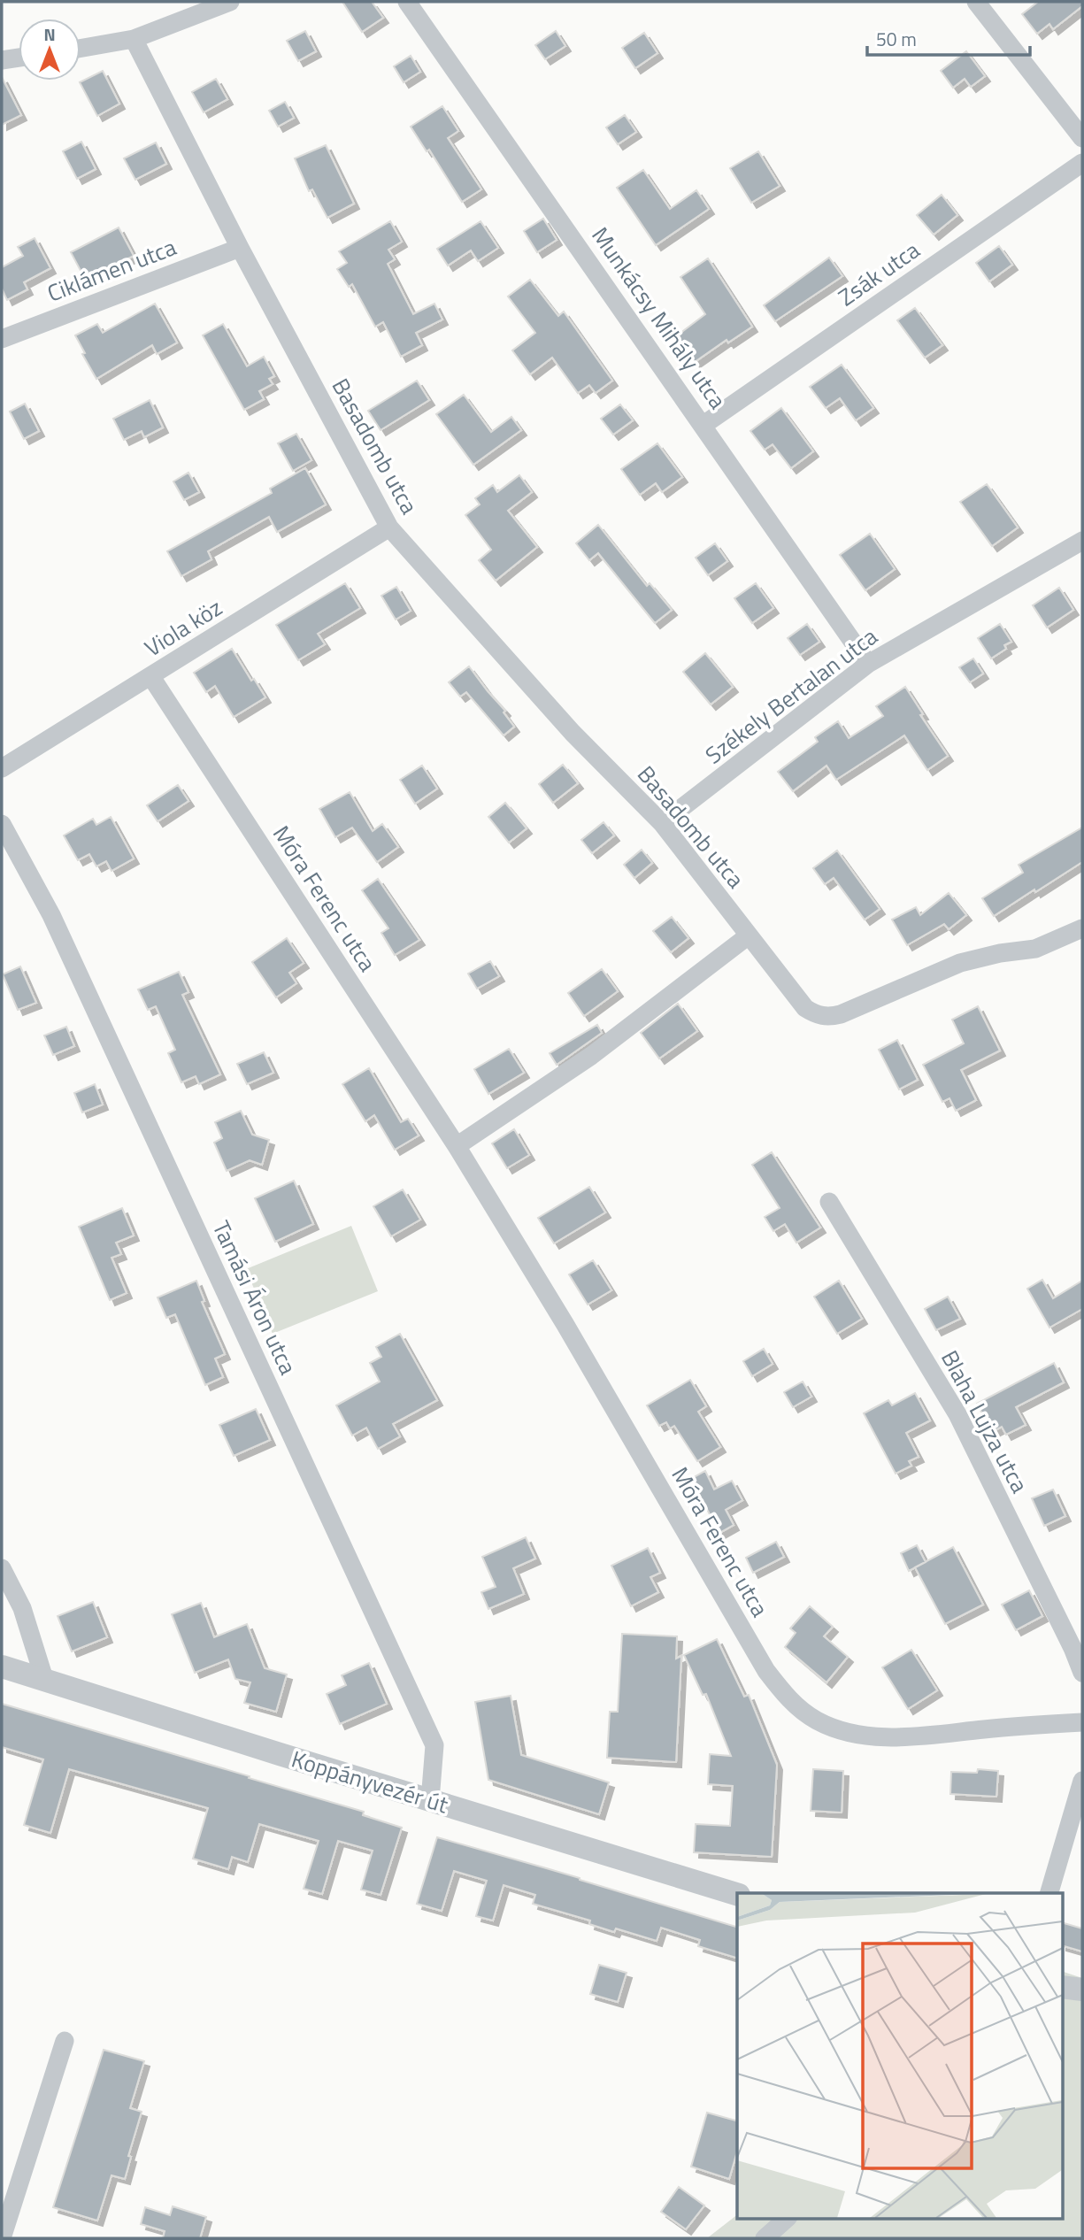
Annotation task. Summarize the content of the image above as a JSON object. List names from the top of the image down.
{
  "streets": {
    "street": [
      "Ciklámen utca",
      "Zsák utca",
      "Munkácsy Mihály utca",
      "Basadomb utca",
      "Viola köz",
      "Székely Bertalan utca",
      "Móra Ferenc utca",
      "Tamási Áron utca",
      "Blaha Lujza utca",
      "Koppányvezér út"
    ]
  },
  "crossings": [
    ["Ciklámen utca", "Basadomb utca"],
    ["Zsák utca", "Munkácsy Mihály utca"],
    ["Munkácsy Mihály utca", "Székely Bertalan utca"],
    ["Basadomb utca", "Viola köz"],
    ["Basadomb utca", "Székely Bertalan utca"],
    ["Viola köz", "Móra Ferenc utca"],
    ["Tamási Áron utca", "Koppányvezér út"]
  ],
  "scale_bar": "50 m",
  "north": "top"
}
